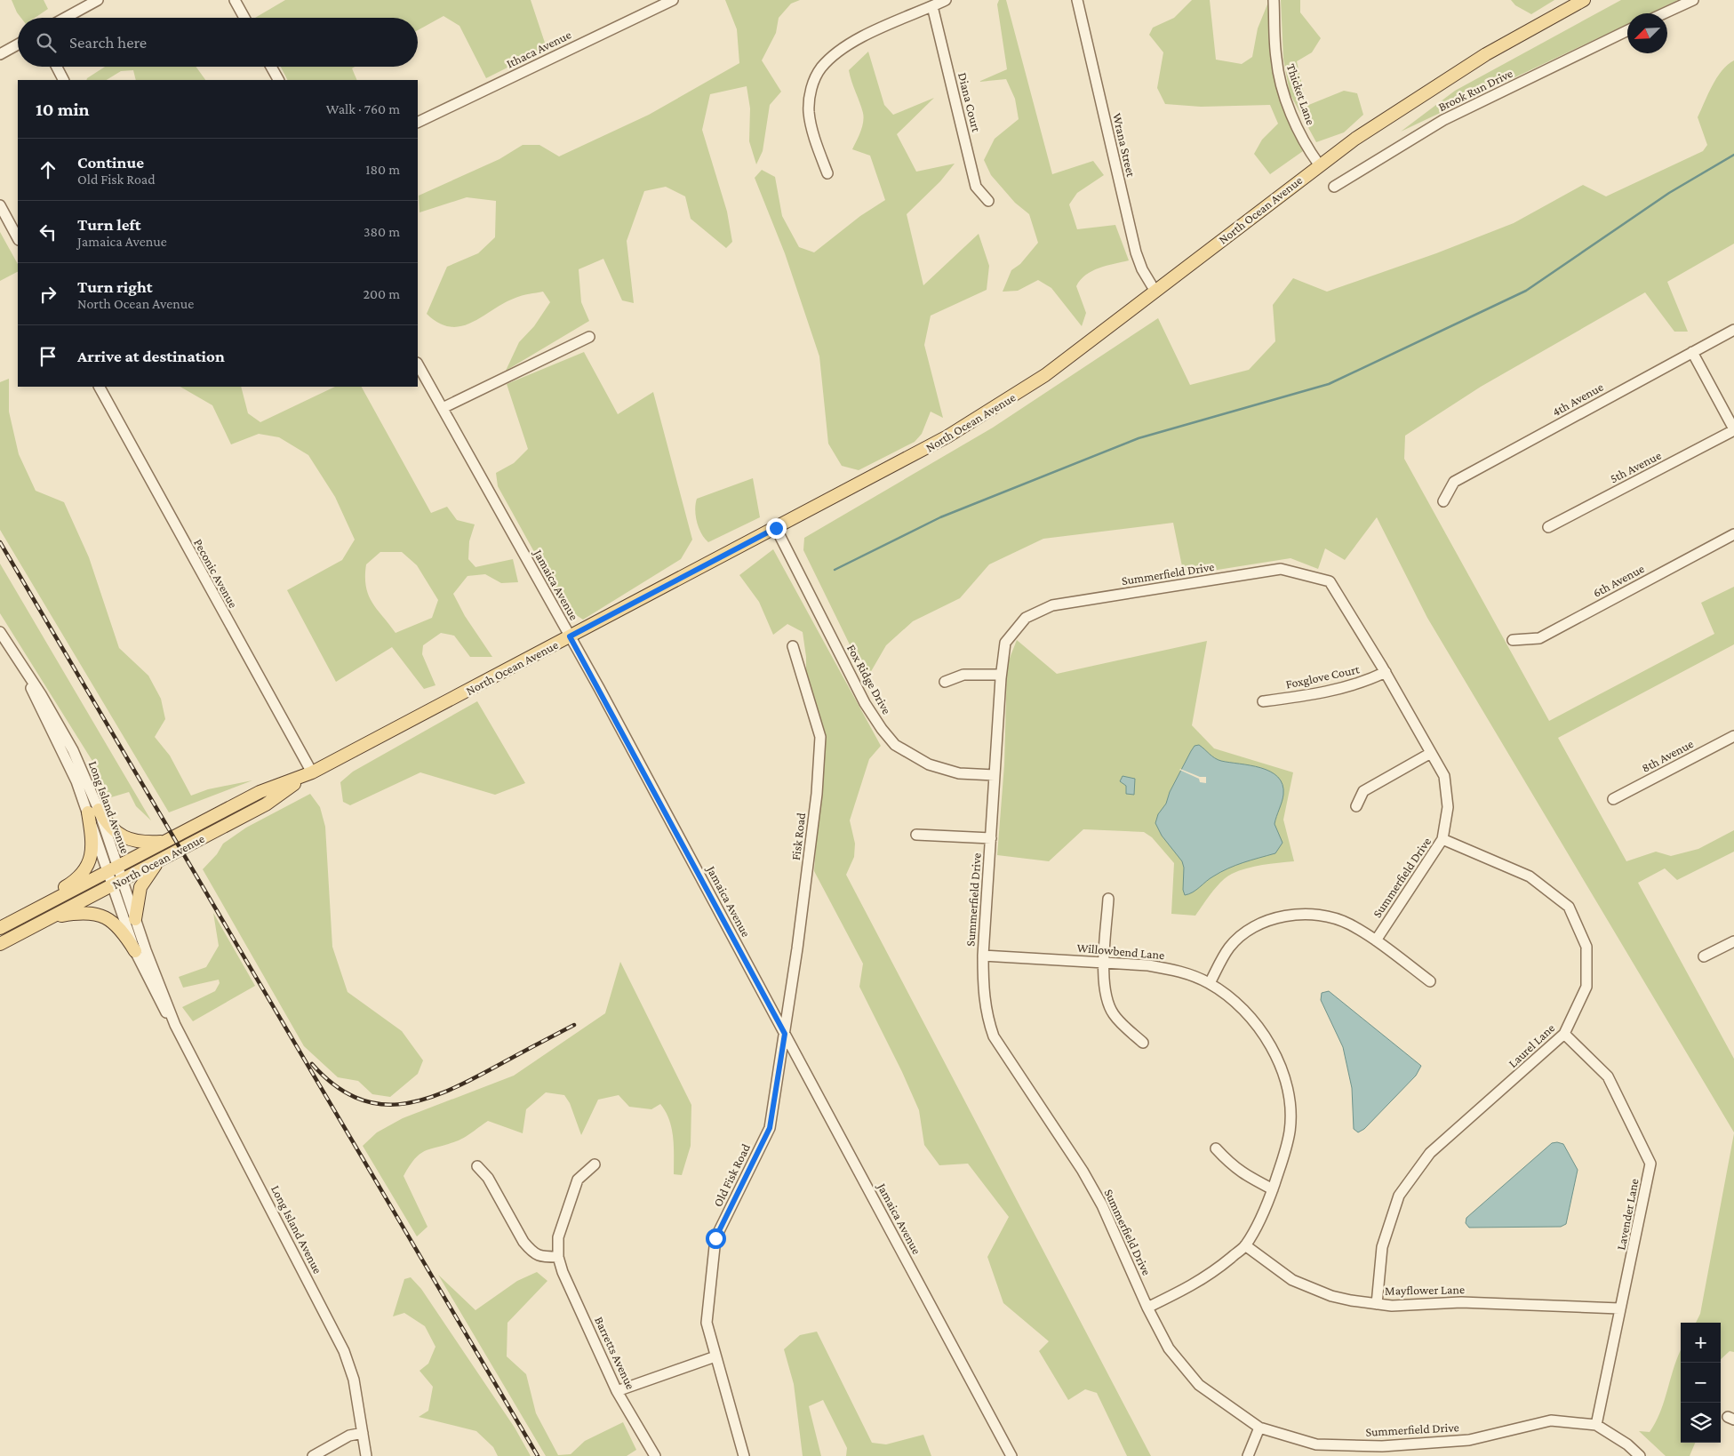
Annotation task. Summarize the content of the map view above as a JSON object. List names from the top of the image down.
{
  "streets": {
    "main road": ["North Ocean Avenue"],
    "street": [
      "Ithaca Avenue",
      "Brook Run Drive",
      "Thicket Lane",
      "Diana Court",
      "Wrana Street",
      "4th Avenue",
      "5th Avenue",
      "Peconic Avenue",
      "Summerfield Drive",
      "6th Avenue",
      "Jamaica Avenue",
      "Foxglove Court",
      "Fox Ridge Drive",
      "8th Avenue",
      "Long Island Avenue",
      "Fisk Road",
      "Willowbend Lane",
      "Laurel Lane",
      "Old Fisk Road",
      "Lavender Lane",
      "Mayflower Lane",
      "Barretts Avenue"
    ]
  },
  "crossings": [
    ["Thicket Lane", "North Ocean Avenue"],
    ["Wrana Street", "North Ocean Avenue"],
    ["North Ocean Avenue", "Peconic Avenue"],
    ["North Ocean Avenue", "Jamaica Avenue"],
    ["North Ocean Avenue", "Fox Ridge Drive"],
    ["North Ocean Avenue", "Long Island Avenue"],
    ["Summerfield Drive", "Foxglove Court"],
    ["Summerfield Drive", "Fox Ridge Drive"],
    ["Summerfield Drive", "Willowbend Lane"],
    ["Summerfield Drive", "Laurel Lane"],
    ["Summerfield Drive", "Lavender Lane"],
    ["Jamaica Avenue", "Fisk Road"],
    ["Jamaica Avenue", "Old Fisk Road"],
    ["Fisk Road", "Old Fisk Road"],
    ["Willowbend Lane", "Mayflower Lane"],
    ["Laurel Lane", "Lavender Lane"],
    ["Laurel Lane", "Mayflower Lane"],
    ["Lavender Lane", "Mayflower Lane"]
  ],
  "north": "bottom left",
  "page": {
    "search": "Search here",
    "heading": ["10 min", "Walk · 760 m"],
    "list": [
      ["Continue", "Old Fisk Road", "180 m"],
      ["Turn left", "Jamaica Avenue", "380 m"],
      ["Turn right", "North Ocean Avenue", "200 m"],
      "Arrive at destination"
    ],
    "map_buttons": ["+", "−"]
  }
}
